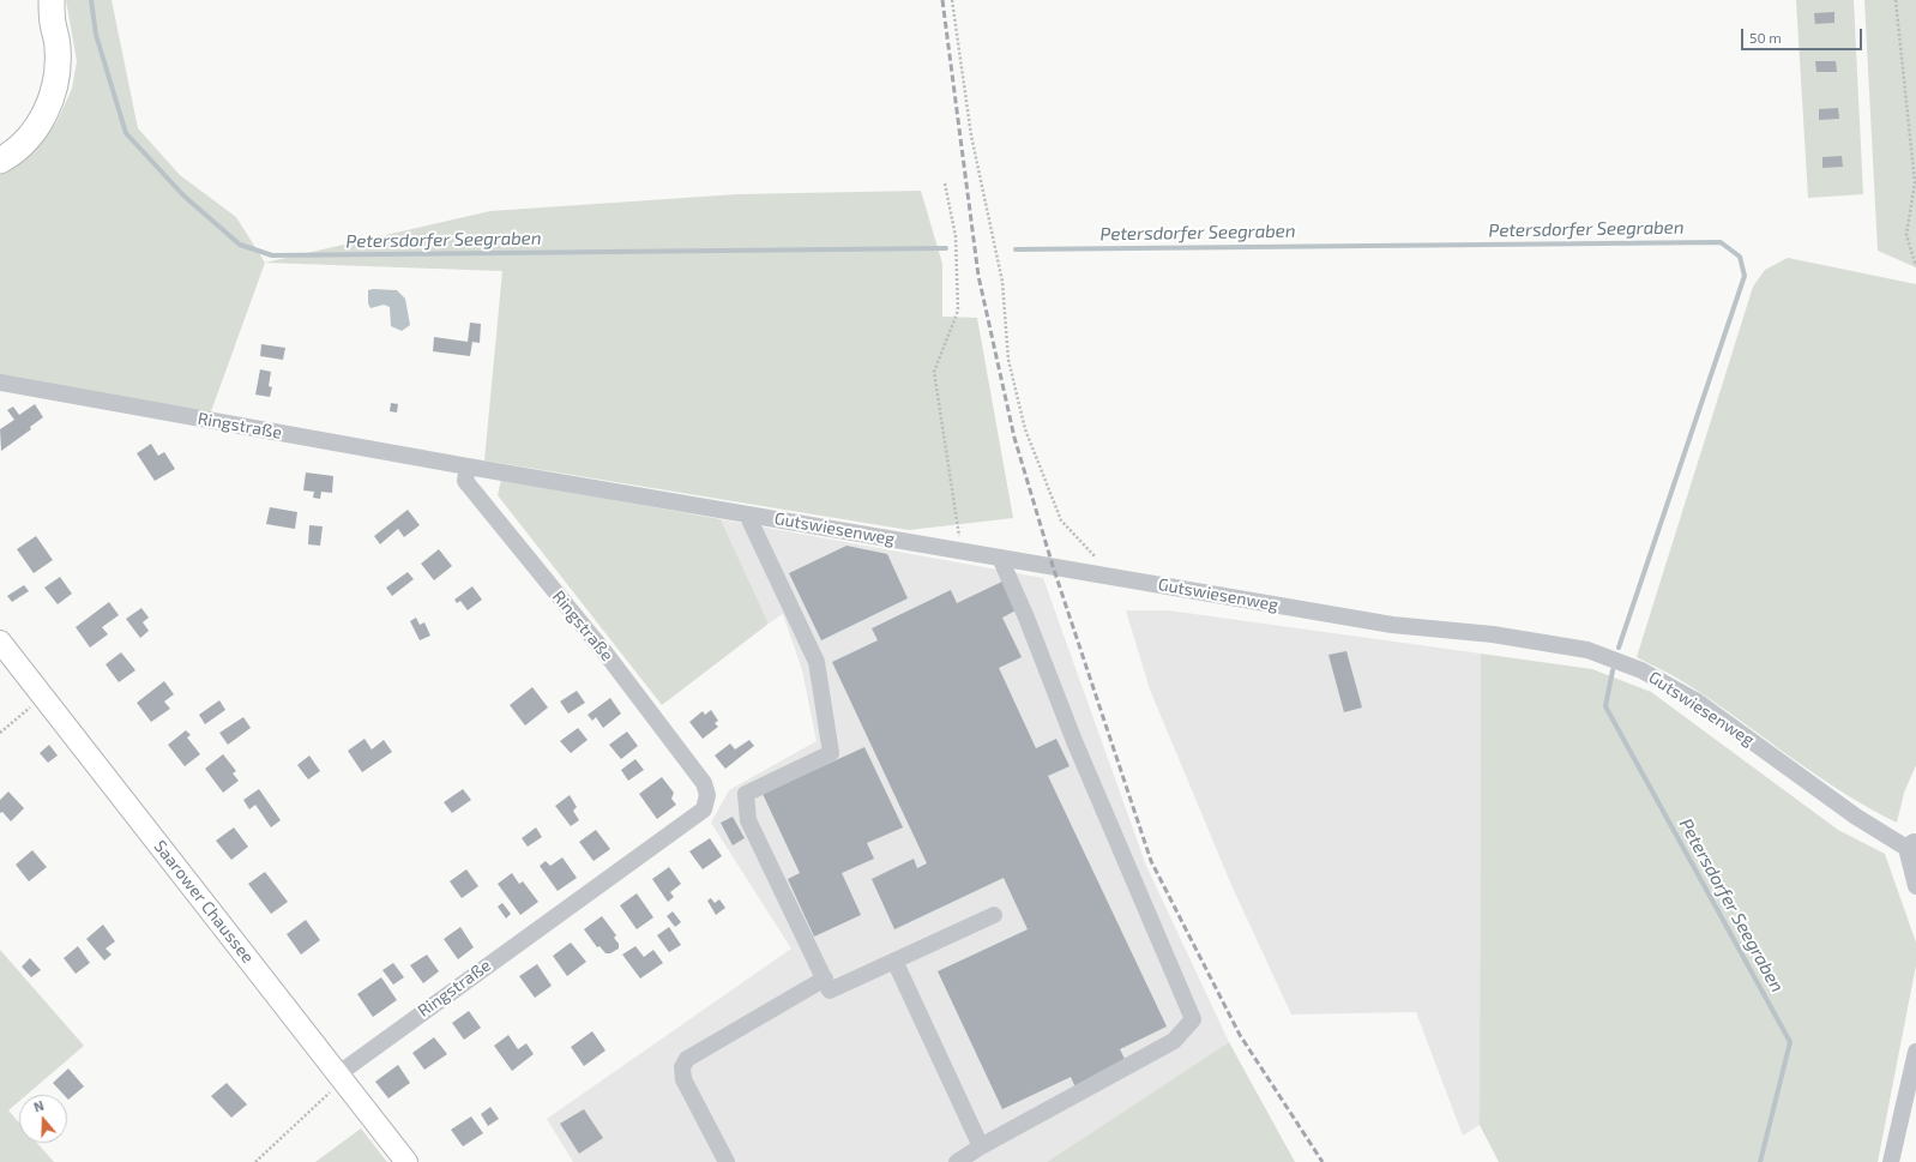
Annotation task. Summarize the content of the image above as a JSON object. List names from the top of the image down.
{
  "streets": {
    "main road": ["Saarower Chaussee"],
    "street": ["Ringstraße", "Gutswiesenweg"]
  },
  "crossings": [
    ["Ringstraße", "Gutswiesenweg"],
    ["Ringstraße", "Saarower Chaussee"]
  ],
  "water": ["Petersdorfer Seegraben"],
  "scale_bar": "50 m",
  "north": "top"
}
